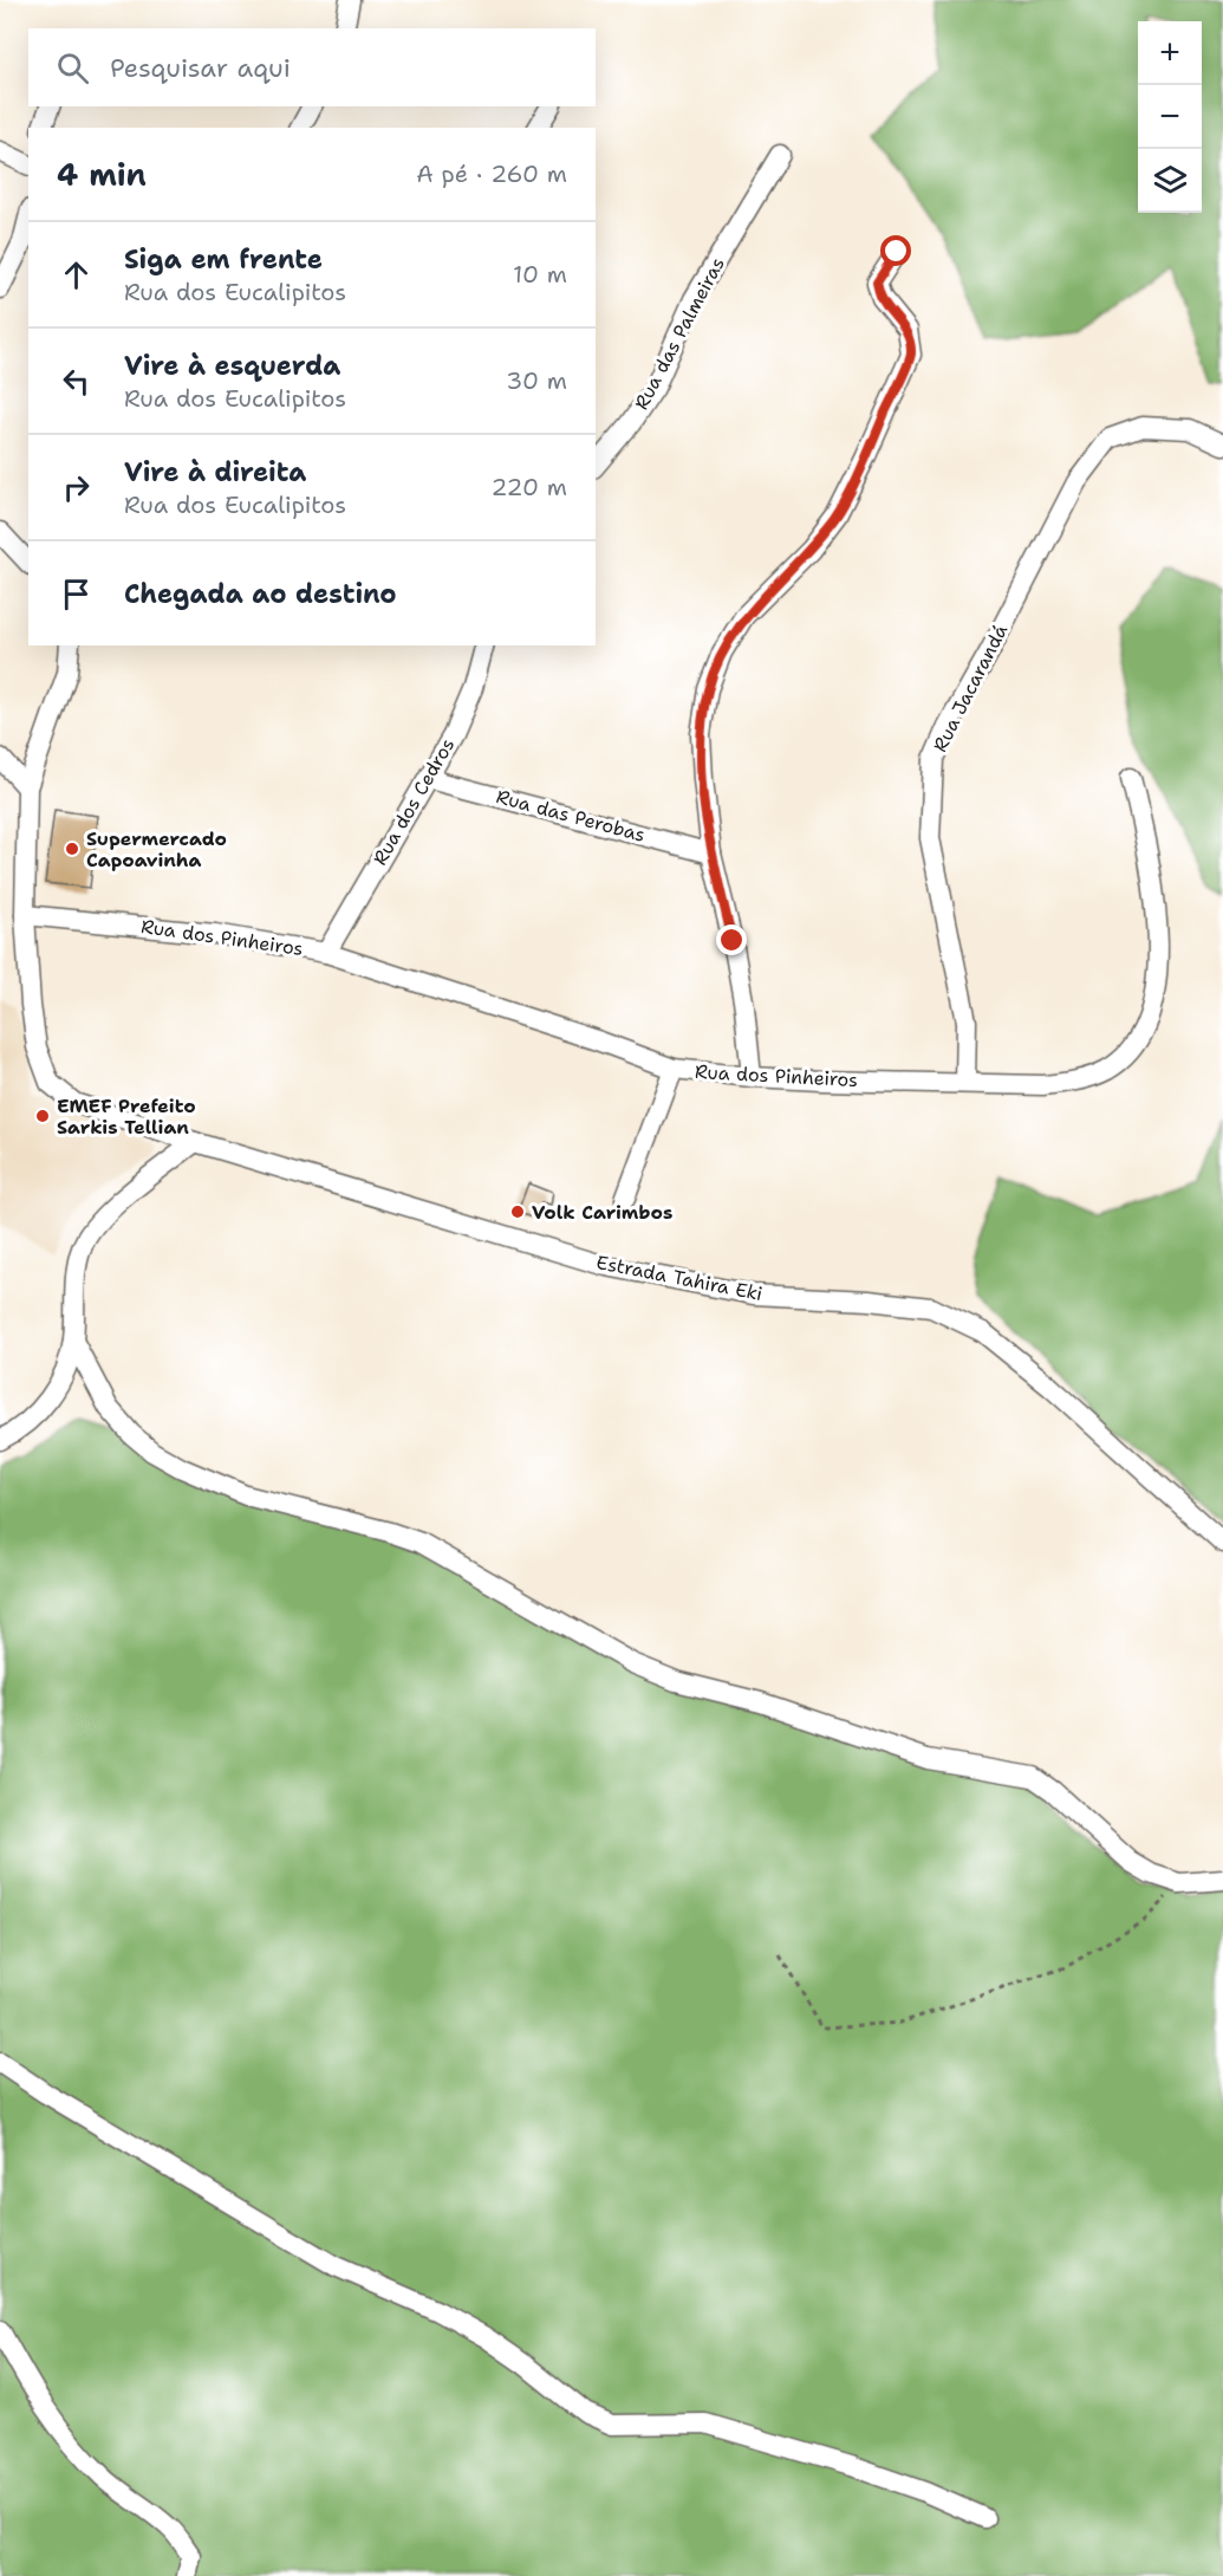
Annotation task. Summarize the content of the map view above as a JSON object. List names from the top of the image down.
{
  "streets": {
    "street": [
      "Rua das Palmeiras",
      "Rua Jacarandá",
      "Rua dos Cedros",
      "Rua das Perobas",
      "Rua dos Pinheiros",
      "Estrada Tahira Eki"
    ]
  },
  "crossings": [
    ["Rua Jacarandá", "Rua dos Pinheiros"],
    ["Rua dos Cedros", "Rua das Perobas"],
    ["Rua dos Cedros", "Rua dos Pinheiros"],
    ["Rua dos Pinheiros", "Estrada Tahira Eki"]
  ],
  "places": ["Supermercado Capoavinha", "EMEF Prefeito Sarkis Tellian", "Volk Carimbos"],
  "page": {
    "map_buttons": ["+", "−"],
    "search": "Pesquisar aqui",
    "heading": ["4 min", "A pé · 260 m"],
    "list": [
      ["Siga em frente", "Rua dos Eucalipitos", "10 m"],
      ["Vire à esquerda", "Rua dos Eucalipitos", "30 m"],
      ["Vire à direita", "Rua dos Eucalipitos", "220 m"],
      "Chegada ao destino"
    ]
  }
}
